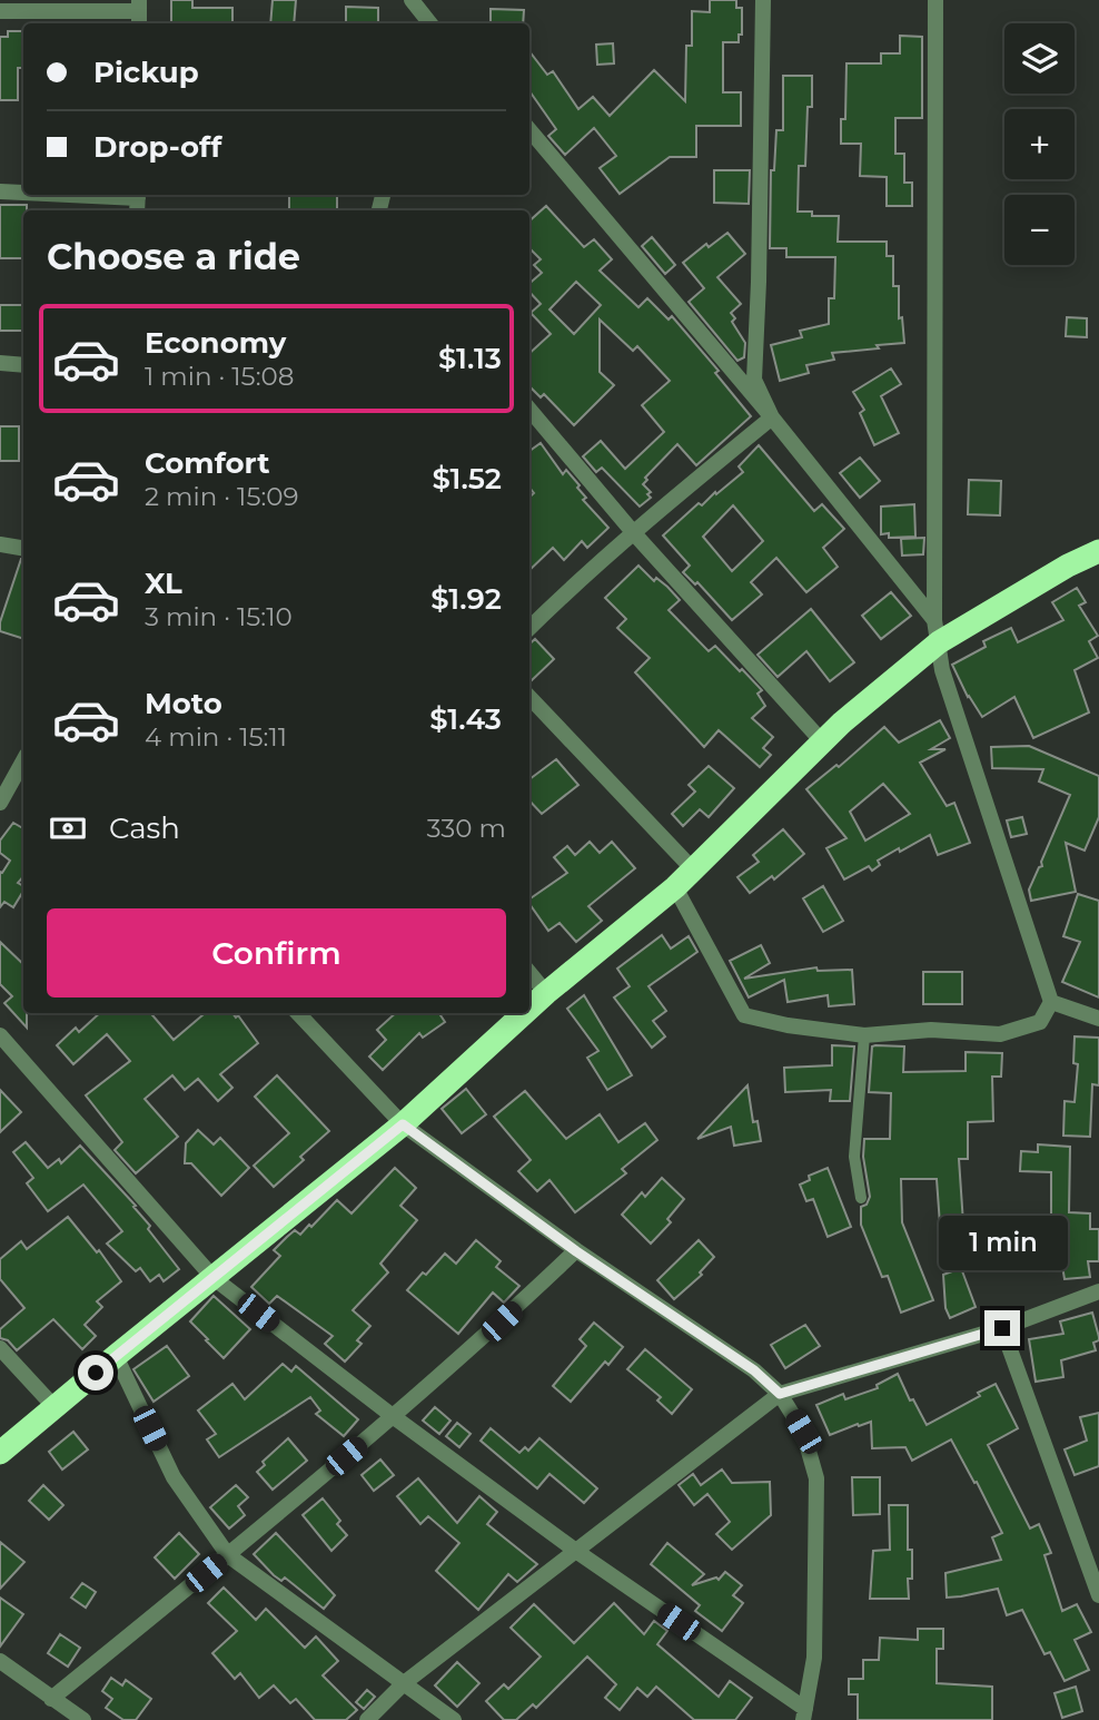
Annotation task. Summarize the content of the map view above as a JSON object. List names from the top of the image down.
{
  "page": {
    "map_buttons": ["+", "−"],
    "banner": ["Pickup", "Drop-off"],
    "heading": "Choose a ride",
    "list": [
      {
        "name": "Economy",
        "note": "1 min · 15:08",
        "value": "$1.13"
      },
      {
        "name": "Comfort",
        "note": "2 min · 15:09",
        "value": "$1.52"
      },
      {
        "name": "XL",
        "note": "3 min · 15:10",
        "value": "$1.92"
      },
      {
        "name": "Moto",
        "note": "4 min · 15:11",
        "value": "$1.43"
      }
    ],
    "pay": ["Cash", "330 m"],
    "buttons": "Confirm",
    "bubble": "1 min"
  }
}
